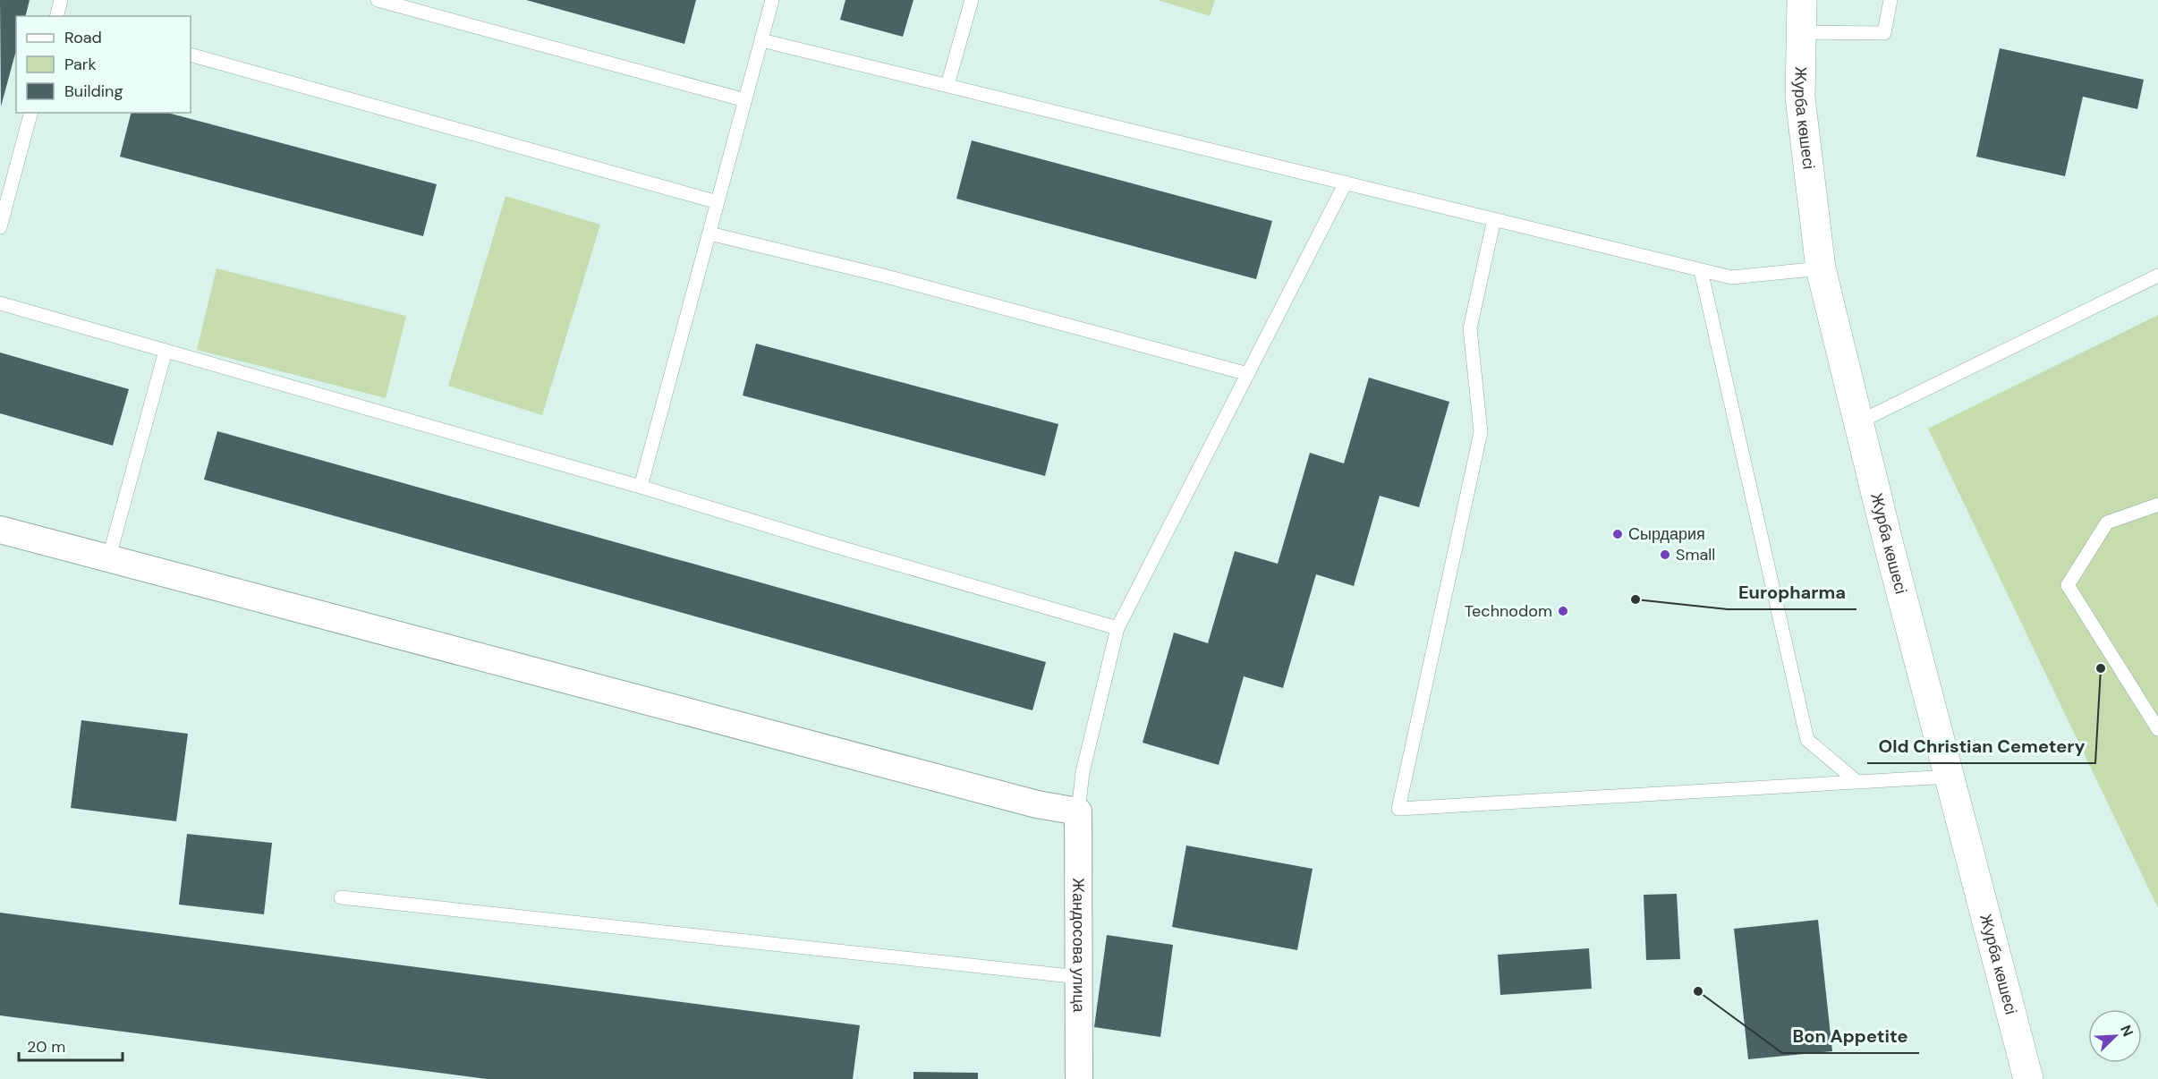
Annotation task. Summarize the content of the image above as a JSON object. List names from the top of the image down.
{
  "streets": {
    "street": ["Журба көшесі", "Жандосова улица"]
  },
  "places": [
    "Сырдария",
    "Small",
    "Europharma",
    "Technodom",
    "Old Christian Cemetery",
    "Bon Appetite"
  ],
  "legend": ["Road", "Park", "Building"],
  "scale_bar": "20 m",
  "north": "top right"
}
